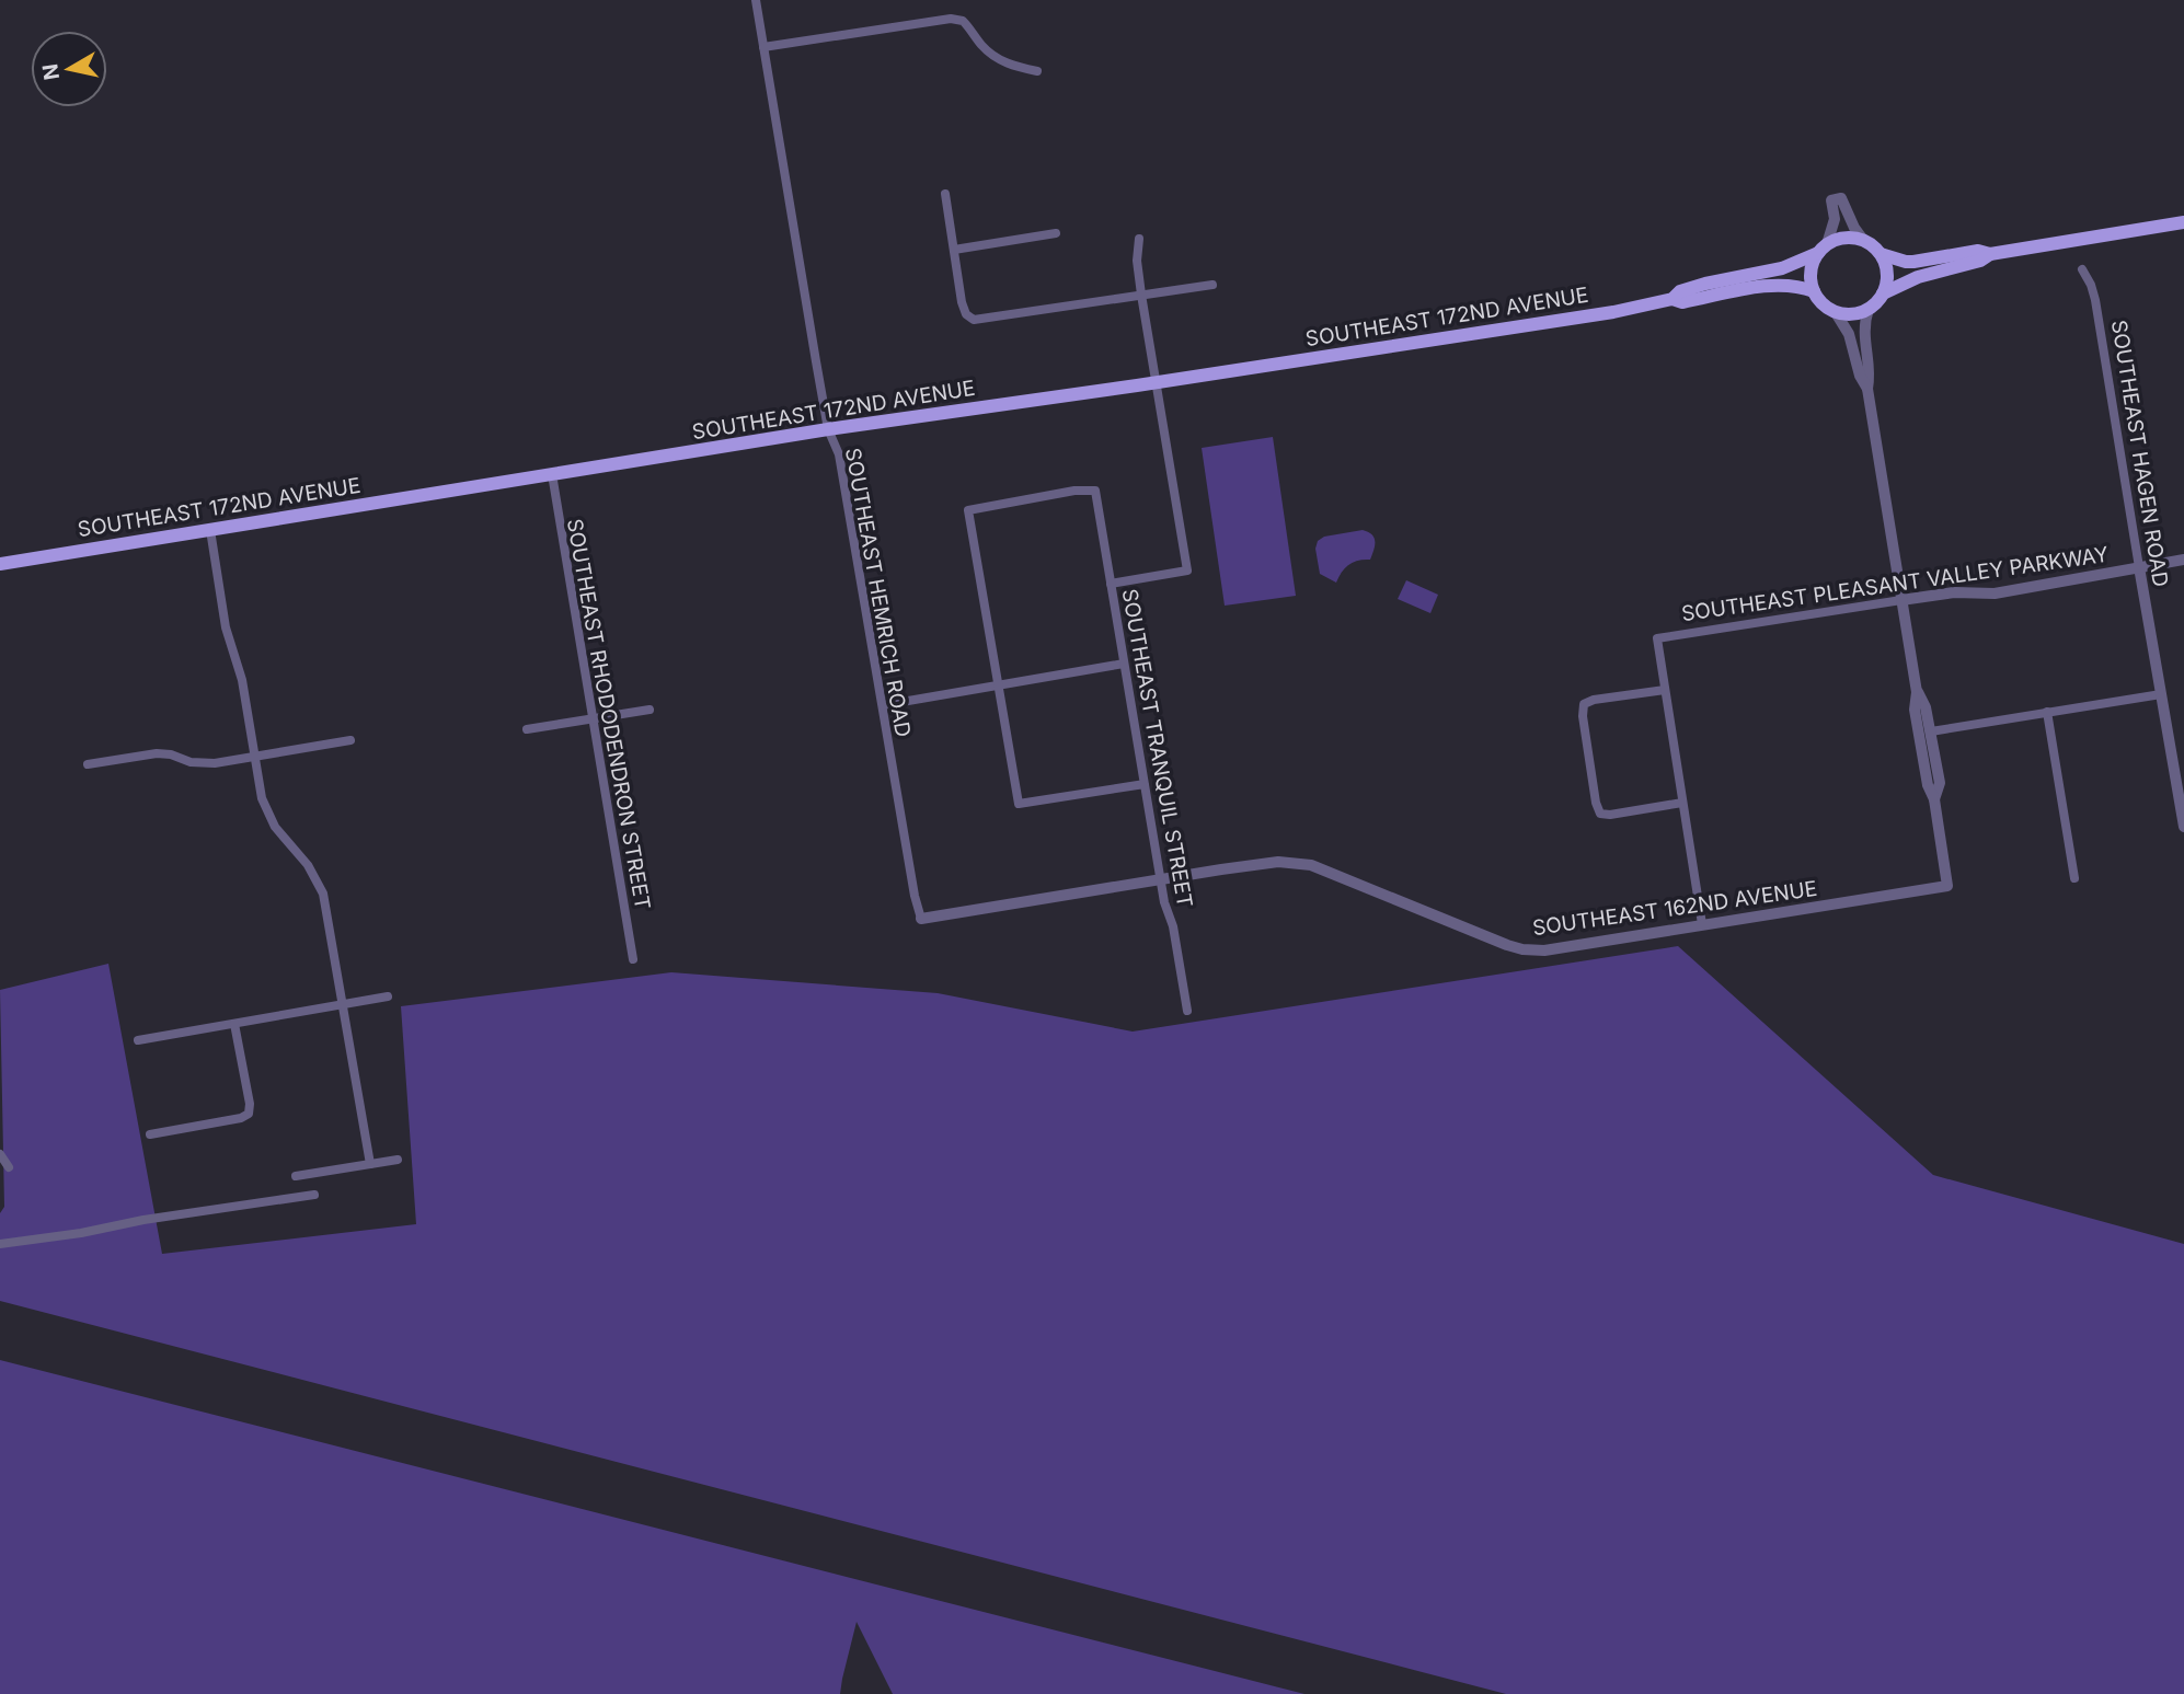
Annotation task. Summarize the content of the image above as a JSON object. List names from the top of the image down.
{
  "streets": {
    "main road": ["SOUTHEAST 172ND AVENUE"],
    "street": [
      "SOUTHEAST HAGEN ROAD",
      "SOUTHEAST PLEASANT VALLEY PARKWAY",
      "SOUTHEAST HEMRICH ROAD",
      "SOUTHEAST RHODODENDRON STREET",
      "SOUTHEAST TRANQUIL STREET",
      "SOUTHEAST 162ND AVENUE"
    ]
  },
  "crossings": [
    ["SOUTHEAST 172ND AVENUE", "SOUTHEAST HEMRICH ROAD"],
    ["SOUTHEAST 172ND AVENUE", "SOUTHEAST RHODODENDRON STREET"],
    ["SOUTHEAST HAGEN ROAD", "SOUTHEAST PLEASANT VALLEY PARKWAY"],
    ["SOUTHEAST HEMRICH ROAD", "SOUTHEAST 162ND AVENUE"],
    ["SOUTHEAST TRANQUIL STREET", "SOUTHEAST 162ND AVENUE"]
  ],
  "north": "left"
}
